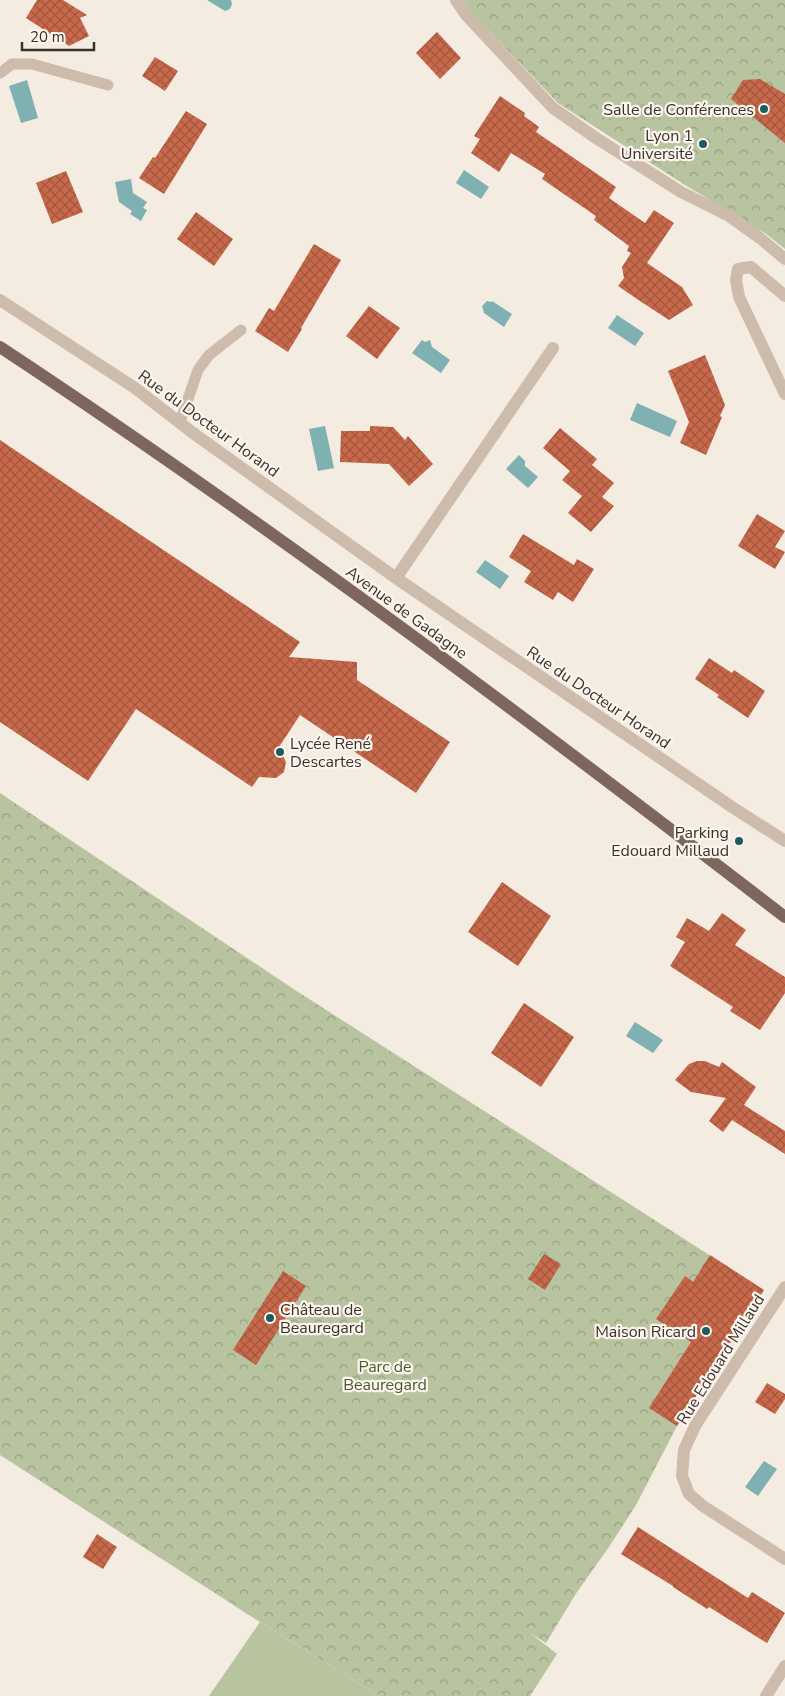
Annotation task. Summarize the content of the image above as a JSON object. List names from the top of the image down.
{
  "streets": {
    "main road": ["Avenue de Gadagne"],
    "street": ["Rue du Docteur Horand", "Rue Edouard Millaud"]
  },
  "parks": ["Parc de Beauregard"],
  "places": [
    "Salle de Conférences",
    "Lyon 1 Université",
    "Lycée René Descartes",
    "Parking Edouard Millaud",
    "Château de Beauregard",
    "Maison Ricard"
  ],
  "scale_bar": "20 m"
}
